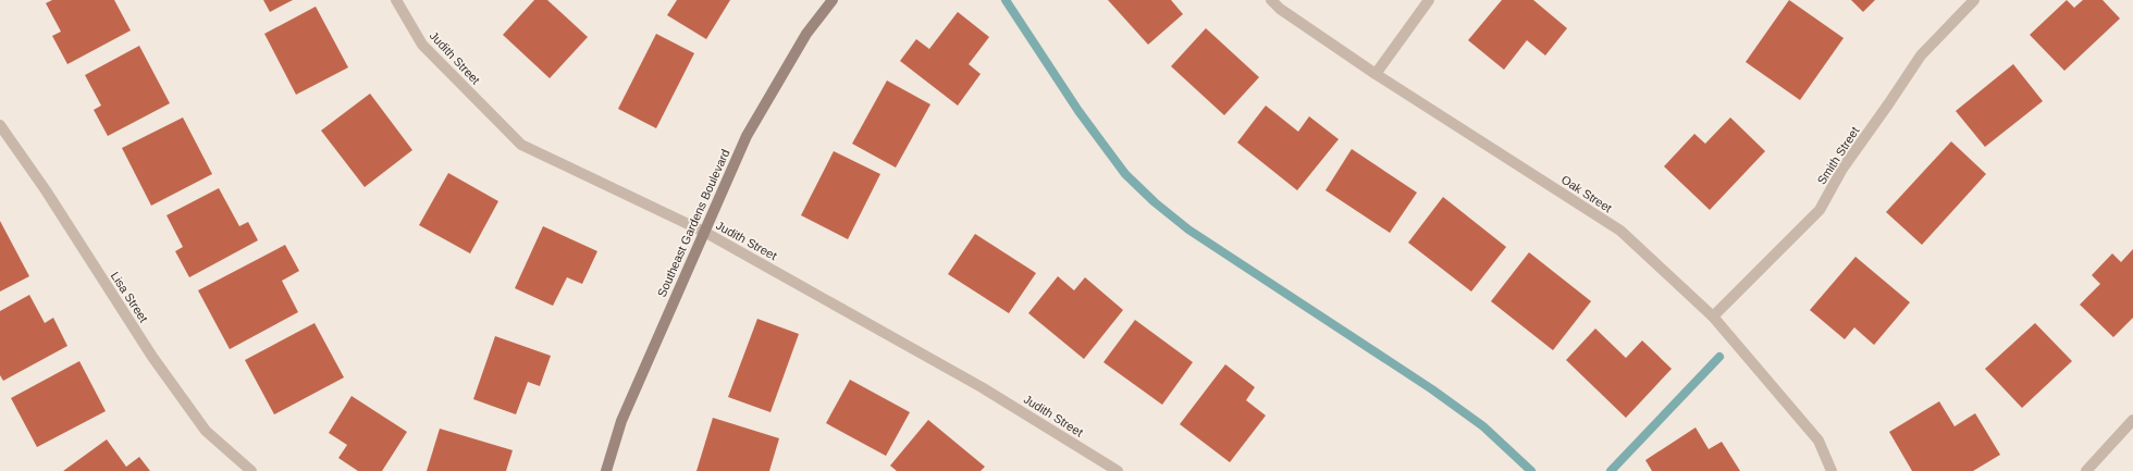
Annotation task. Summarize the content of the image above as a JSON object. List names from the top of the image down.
{
  "streets": {
    "street": [
      "Judith Street",
      "Smith Street",
      "Oak Street",
      "Southeast Gardens Boulevard",
      "Lisa Street"
    ]
  },
  "crossings": [
    ["Judith Street", "Southeast Gardens Boulevard"],
    ["Smith Street", "Oak Street"]
  ]
}
